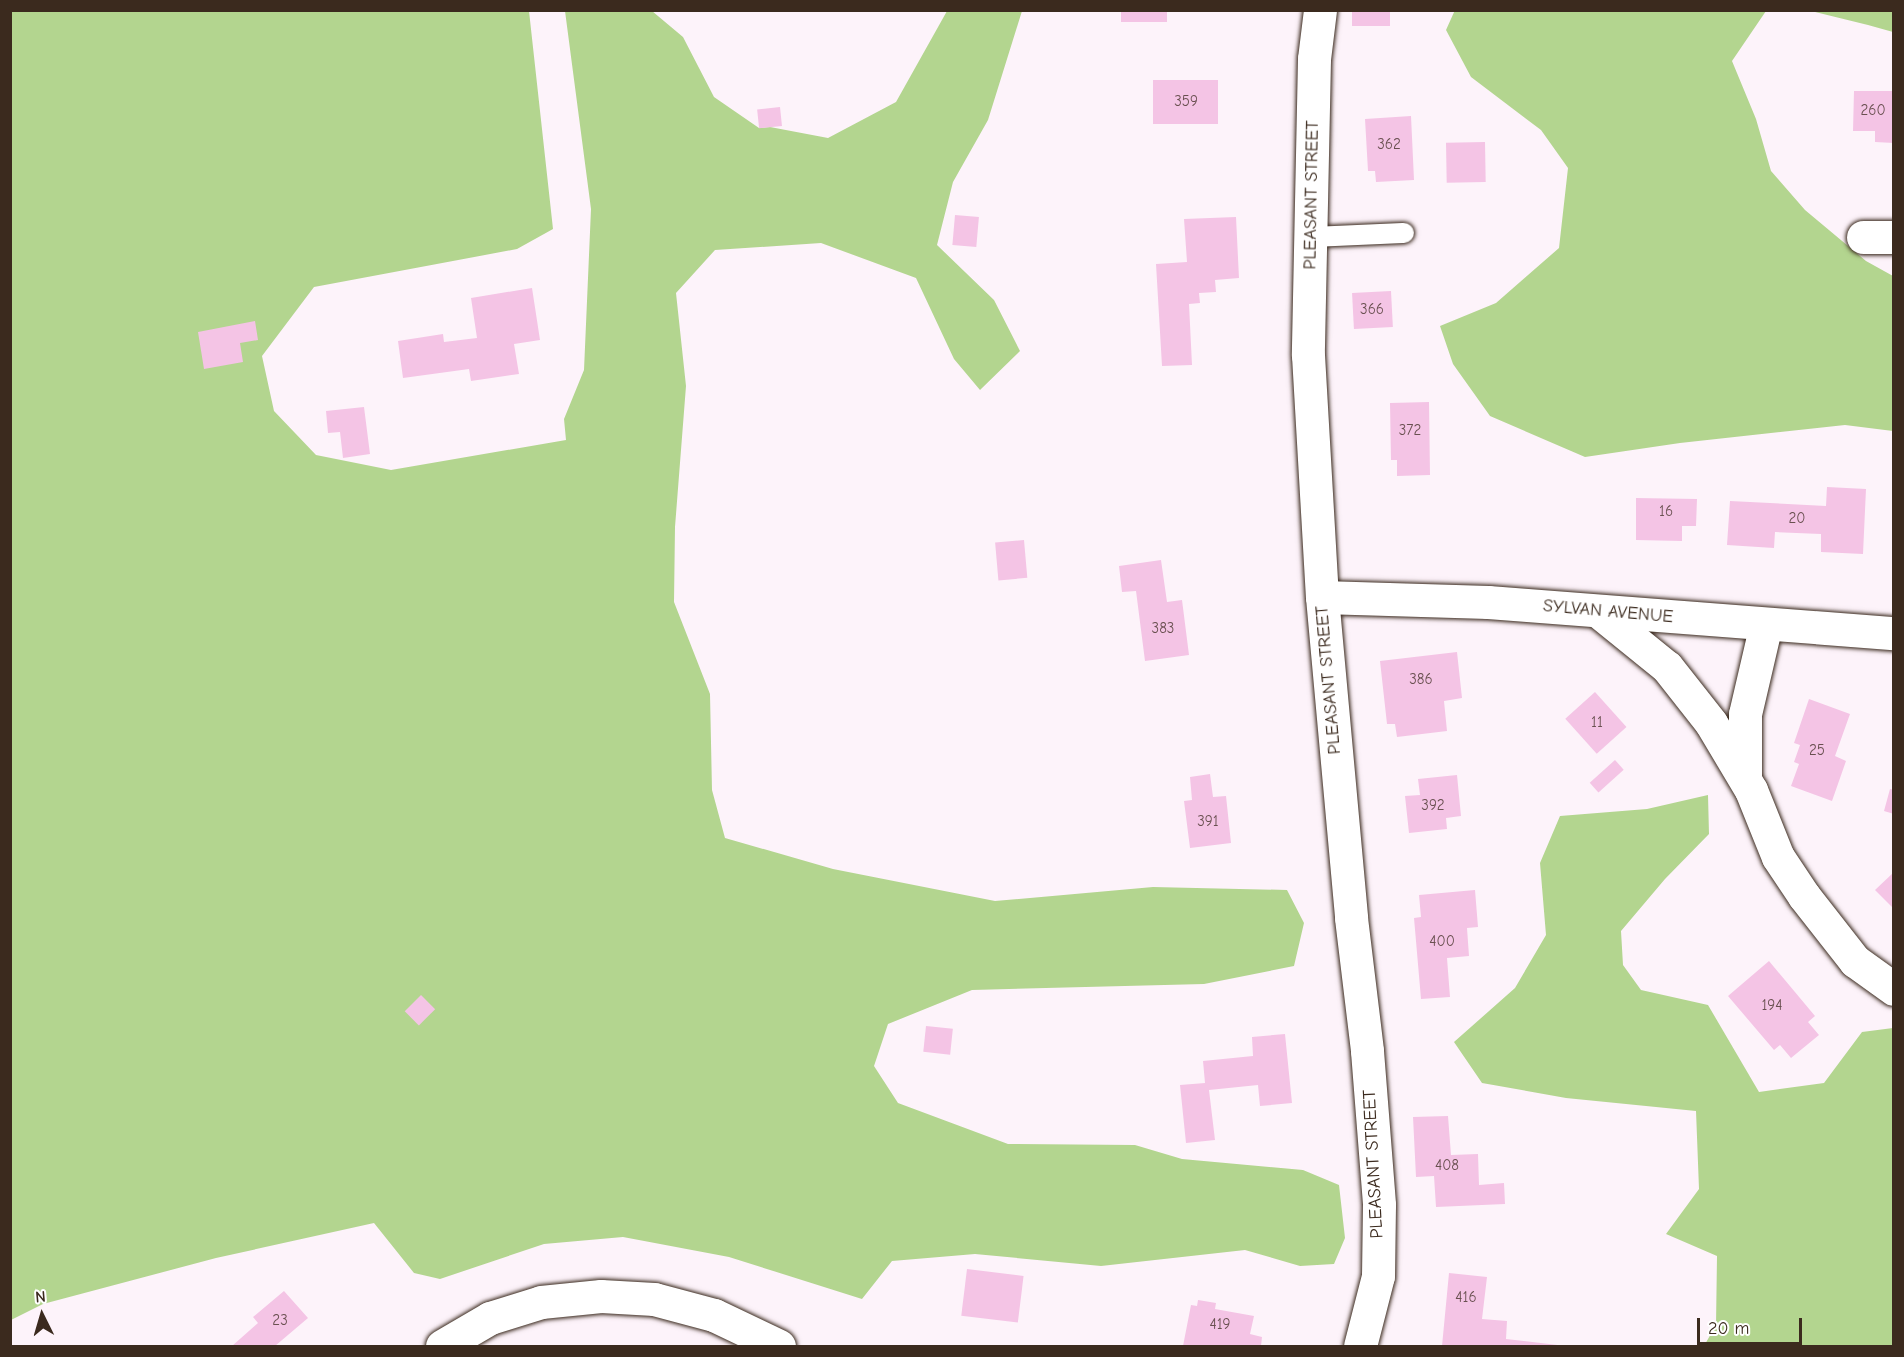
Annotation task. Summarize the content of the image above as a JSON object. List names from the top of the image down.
{
  "streets": {
    "street": ["PLEASANT STREET", "SYLVAN AVENUE"]
  },
  "crossings": [
    ["PLEASANT STREET", "SYLVAN AVENUE"]
  ],
  "house_numbers": [
    "359",
    "260",
    "362",
    "366",
    "372",
    "16",
    "20",
    "383",
    "386",
    "11",
    "25",
    "392",
    "391",
    "400",
    "194",
    "408",
    "416",
    "23",
    "419"
  ],
  "scale_bar": "20 m",
  "north": "top"
}
